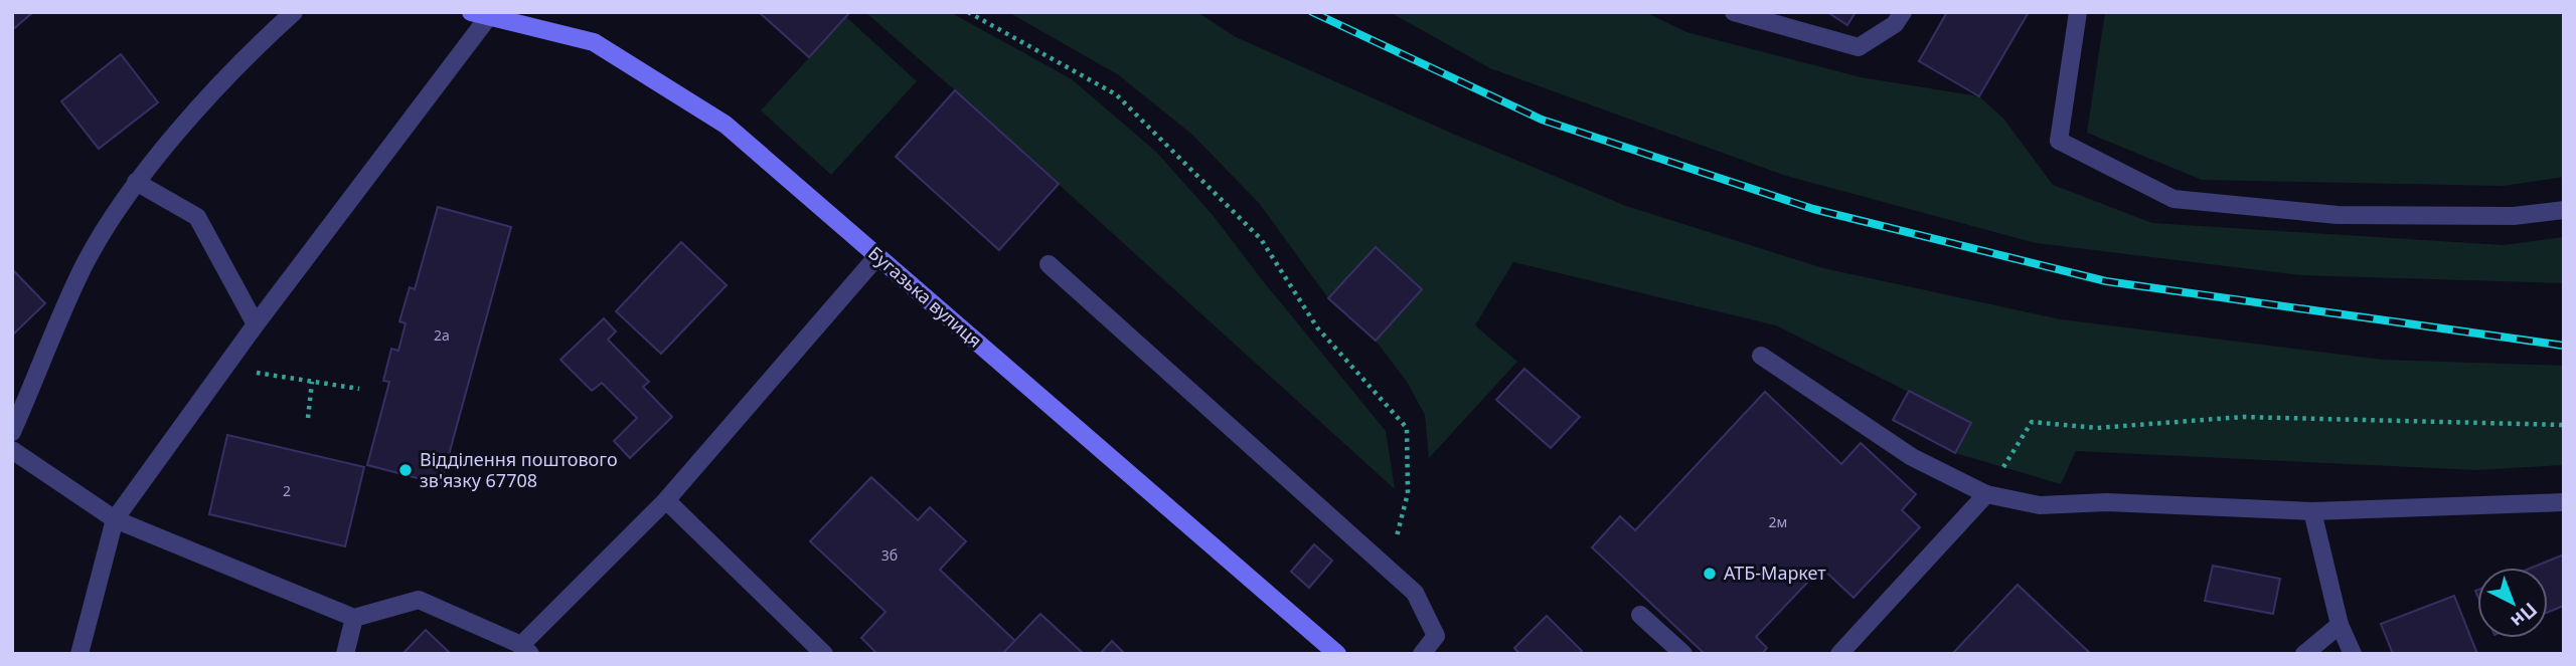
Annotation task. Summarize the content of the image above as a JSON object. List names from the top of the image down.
{
  "streets": {
    "street": ["Бугазька вулиця"]
  },
  "places": ["Відділення поштового зв'язку 67708", "АТБ-Маркет"],
  "house_numbers": [
    "2а",
    "2",
    "2м",
    "3б"
  ],
  "north": "bottom right"
}
